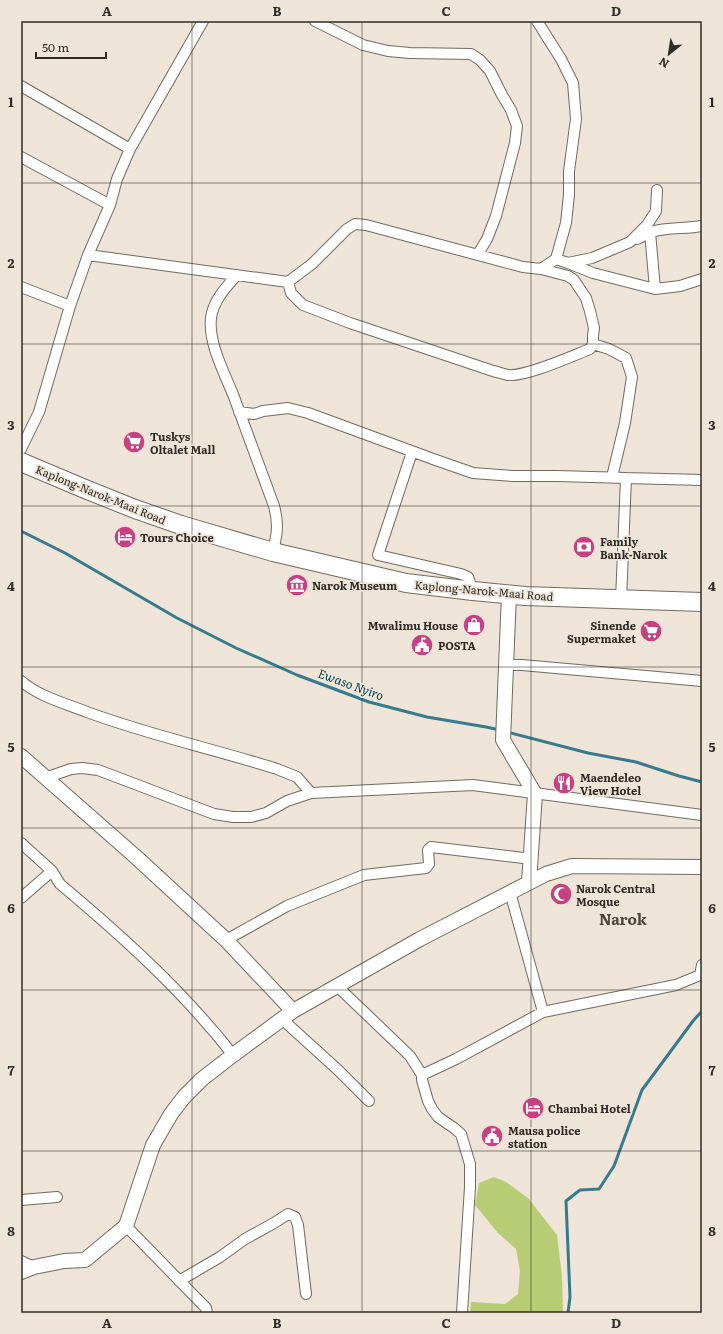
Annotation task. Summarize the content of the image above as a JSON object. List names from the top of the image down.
{
  "streets": {
    "highway": ["Kaplong-Narok-Maai Road"]
  },
  "districts": ["Narok"],
  "water": ["Ewaso Nyiro"],
  "places": {
    "supermarket": ["Tuskys Oltalet Mall", "Sinende Supermaket"],
    "hotel": ["Tours Choice", "Chambai Hotel"],
    "bank": ["Family Bank-Narok"],
    "museum": ["Narok Museum"],
    "shop": ["Mwalimu House"],
    "public building": ["POSTA", "Mausa police station"],
    "restaurant": ["Maendeleo View Hotel"],
    "mosque": ["Narok Central Mosque"]
  },
  "scale_bar": "50 m",
  "north": "bottom left",
  "grid": {
    "columns": [
      "A",
      "B",
      "C",
      "D"
    ],
    "rows": [
      "1",
      "2",
      "3",
      "4",
      "5",
      "6",
      "7",
      "8"
    ]
  }
}
